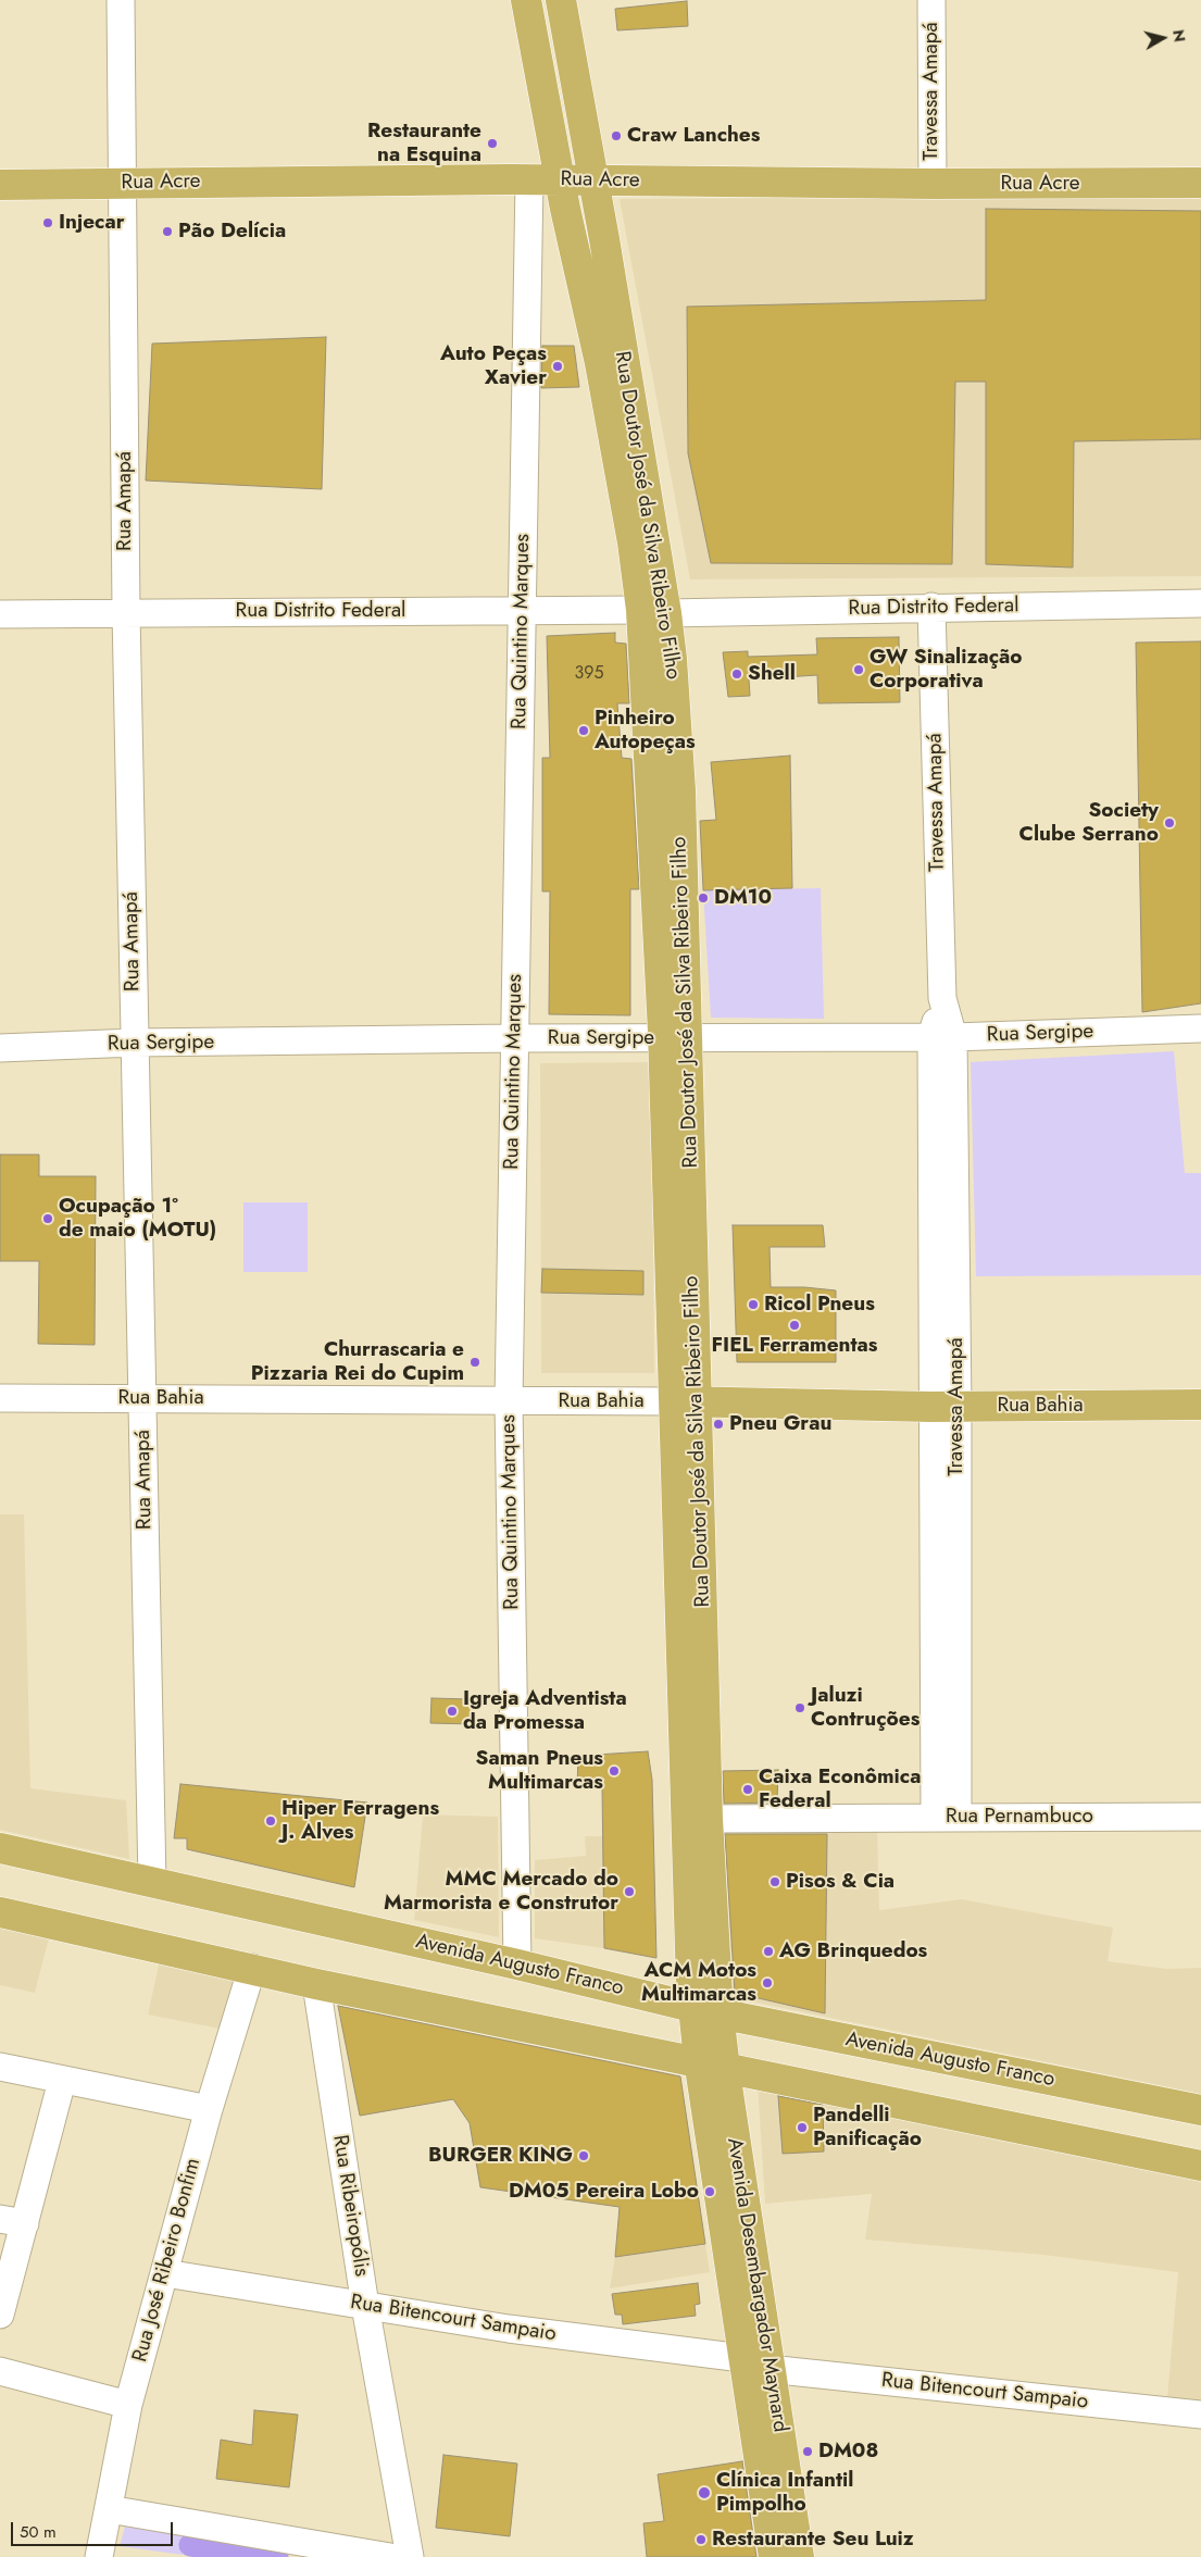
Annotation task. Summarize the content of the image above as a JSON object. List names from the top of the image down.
{
  "streets": {
    "main road": [
      "Rua Acre",
      "Rua Doutor José da Silva Ribeiro Filho",
      "Rua Bahia",
      "Avenida Augusto Franco",
      "Avenida Desembargador Maynard"
    ],
    "street": [
      "Travessa Amapá",
      "Rua Amapá",
      "Rua Distrito Federal",
      "Rua Quintino Marques",
      "Rua Sergipe",
      "Rua Pernambuco",
      "Rua Ribeiropólis",
      "Rua José Ribeiro Bonfim",
      "Rua Bitencourt Sampaio"
    ]
  },
  "crossings": [
    ["Travessa Amapá", "Rua Acre"],
    ["Travessa Amapá", "Rua Distrito Federal"],
    ["Travessa Amapá", "Rua Sergipe"],
    ["Travessa Amapá", "Rua Bahia"],
    ["Travessa Amapá", "Rua Pernambuco"],
    ["Rua Acre", "Rua Amapá"],
    ["Rua Acre", "Rua Doutor José da Silva Ribeiro Filho"],
    ["Rua Acre", "Rua Quintino Marques"],
    ["Rua Amapá", "Rua Distrito Federal"],
    ["Rua Amapá", "Rua Sergipe"],
    ["Rua Amapá", "Rua Bahia"],
    ["Rua Amapá", "Avenida Augusto Franco"],
    ["Rua Doutor José da Silva Ribeiro Filho", "Rua Distrito Federal"],
    ["Rua Doutor José da Silva Ribeiro Filho", "Rua Sergipe"],
    ["Rua Doutor José da Silva Ribeiro Filho", "Rua Bahia"],
    ["Rua Doutor José da Silva Ribeiro Filho", "Rua Pernambuco"],
    ["Rua Doutor José da Silva Ribeiro Filho", "Avenida Augusto Franco"],
    ["Rua Distrito Federal", "Rua Quintino Marques"],
    ["Rua Quintino Marques", "Rua Sergipe"],
    ["Rua Quintino Marques", "Rua Bahia"],
    ["Rua Quintino Marques", "Avenida Augusto Franco"],
    ["Rua Ribeiropólis", "Rua Bitencourt Sampaio"],
    ["Rua José Ribeiro Bonfim", "Rua Bitencourt Sampaio"],
    ["Avenida Desembargador Maynard", "Rua Bitencourt Sampaio"]
  ],
  "places": [
    "Craw Lanches",
    "Restaurante na Esquina",
    "Injecar",
    "Pão Delícia",
    "Auto Peças Xavier",
    "GW Sinalização Corporativa",
    "Shell",
    "Pinheiro Autopeças",
    "Society Clube Serrano",
    "DM10",
    "Ocupação 1º de maio (MOTU)",
    "Ricol Pneus",
    "FIEL Ferramentas",
    "Churrascaria e Pizzaria Rei do Cupim",
    "Pneu Grau",
    "Jaluzi Contruções",
    "Igreja Adventista da Promessa",
    "Saman Pneus Multimarcas",
    "Caixa Econômica Federal",
    "Hiper Ferragens J. Alves",
    "Pisos & Cia",
    "MMC Mercado do Marmorista e Construtor",
    "AG Brinquedos",
    "ACM Motos Multimarcas",
    "Pandelli Panificação",
    "BURGER KING",
    "DM05 Pereira Lobo",
    "DM08",
    "Clínica Infantil Pimpolho",
    "Restaurante Seu Luiz"
  ],
  "house_numbers": ["395"],
  "scale_bar": "50 m",
  "north": "right"
}
